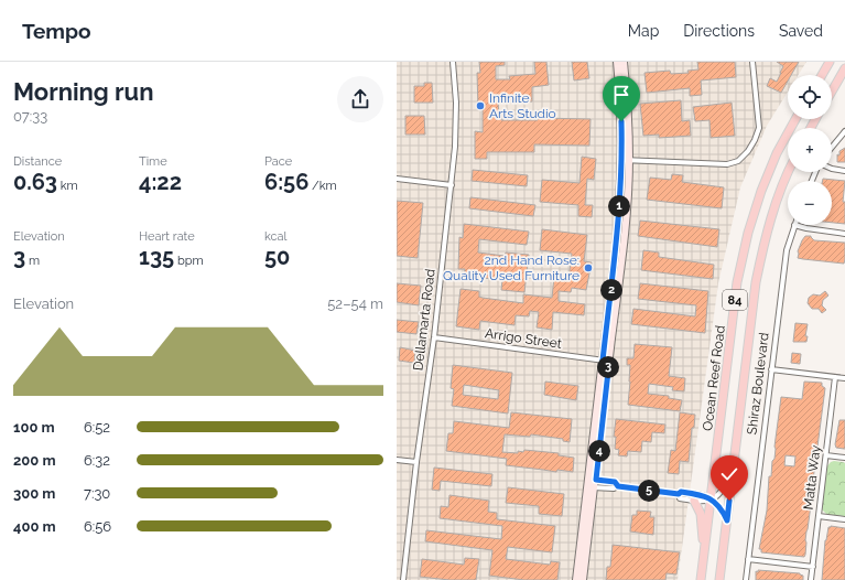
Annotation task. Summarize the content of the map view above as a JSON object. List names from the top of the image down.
{
  "streets": {
    "main road": ["84", "Ocean Reef Road"],
    "street": [
      "Dellamarta Road",
      "Arrigo Street",
      "Shiraz Boulevard",
      "Matta Way"
    ]
  },
  "crossings": [
    ["Dellamarta Road", "Arrigo Street"]
  ],
  "places": ["Infinite Arts Studio", "2nd Hand Rose: Quality Used Furniture"],
  "page": {
    "header": "Tempo",
    "nav": ["Map", "Directions", "Saved"],
    "heading": ["Morning run", "07:33"],
    "map_buttons": ["+", "−"],
    "stats": [
      ["Distance", "0.63 km"],
      ["Time", "4:22"],
      ["Pace", "6:56 /km"],
      ["Elevation", "3 m"],
      ["Heart rate", "135 bpm"],
      ["kcal", "50"]
    ],
    "pins": [
      "1",
      "2",
      "3",
      "4",
      "5"
    ],
    "chart": ["Elevation", "52–54 m"],
    "list": [
      {
        "name": "100 m",
        "note": "6:52"
      },
      {
        "name": "200 m",
        "note": "6:32"
      },
      {
        "name": "300 m",
        "note": "7:30"
      },
      {
        "name": "400 m",
        "note": "6:56"
      }
    ]
  }
}
